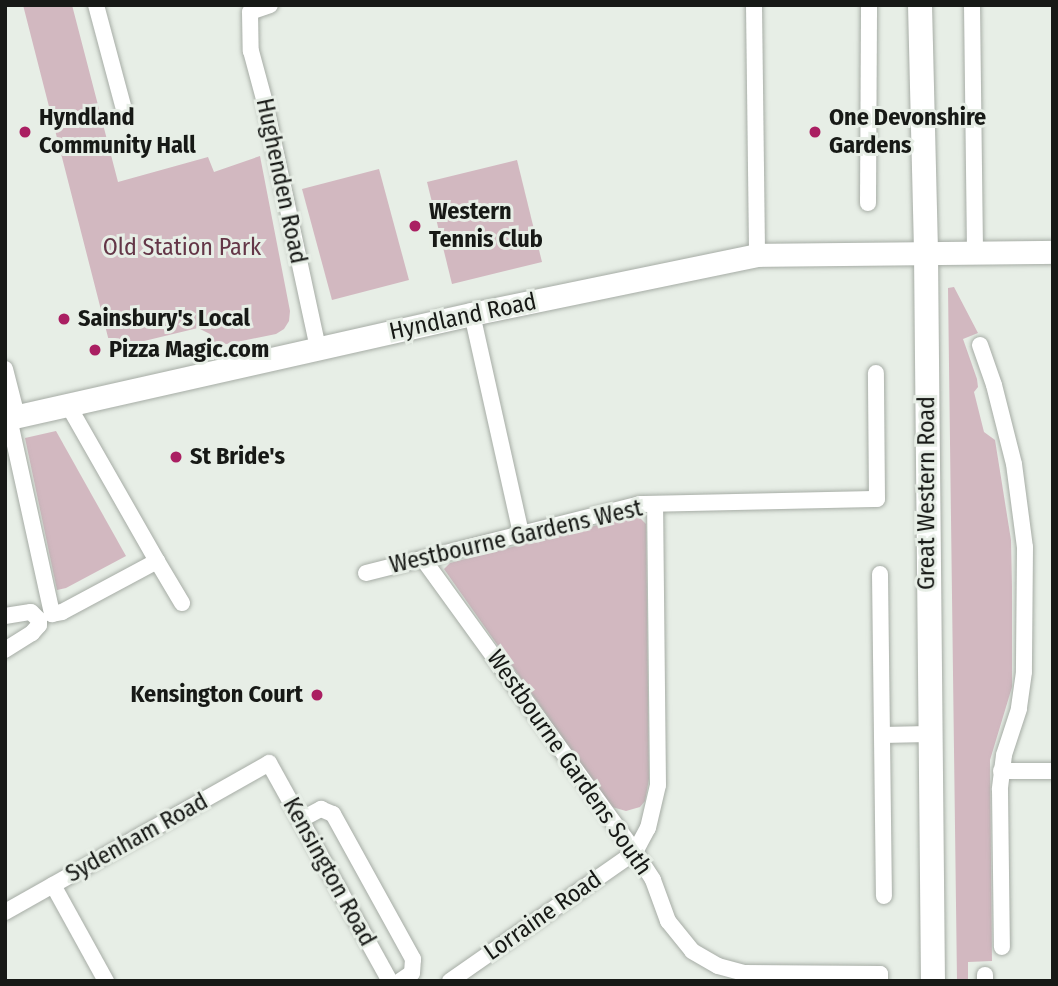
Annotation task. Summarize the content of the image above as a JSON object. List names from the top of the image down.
{
  "streets": {
    "main road": ["Great Western Road"],
    "street": [
      "Hughenden Road",
      "Hyndland Road",
      "Westbourne Gardens West",
      "Westbourne Gardens South",
      "Sydenham Road",
      "Kensington Road",
      "Lorraine Road"
    ]
  },
  "crossings": [
    ["Hughenden Road", "Hyndland Road"],
    ["Hyndland Road", "Great Western Road"],
    ["Westbourne Gardens West", "Westbourne Gardens South"],
    ["Westbourne Gardens South", "Lorraine Road"],
    ["Sydenham Road", "Kensington Road"]
  ],
  "parks": ["Old Station Park"],
  "places": [
    "Hyndland Community Hall",
    "One Devonshire Gardens",
    "Western Tennis Club",
    "Sainsbury's Local",
    "Pizza Magic.com",
    "St Bride's",
    "Kensington Court"
  ]
}
